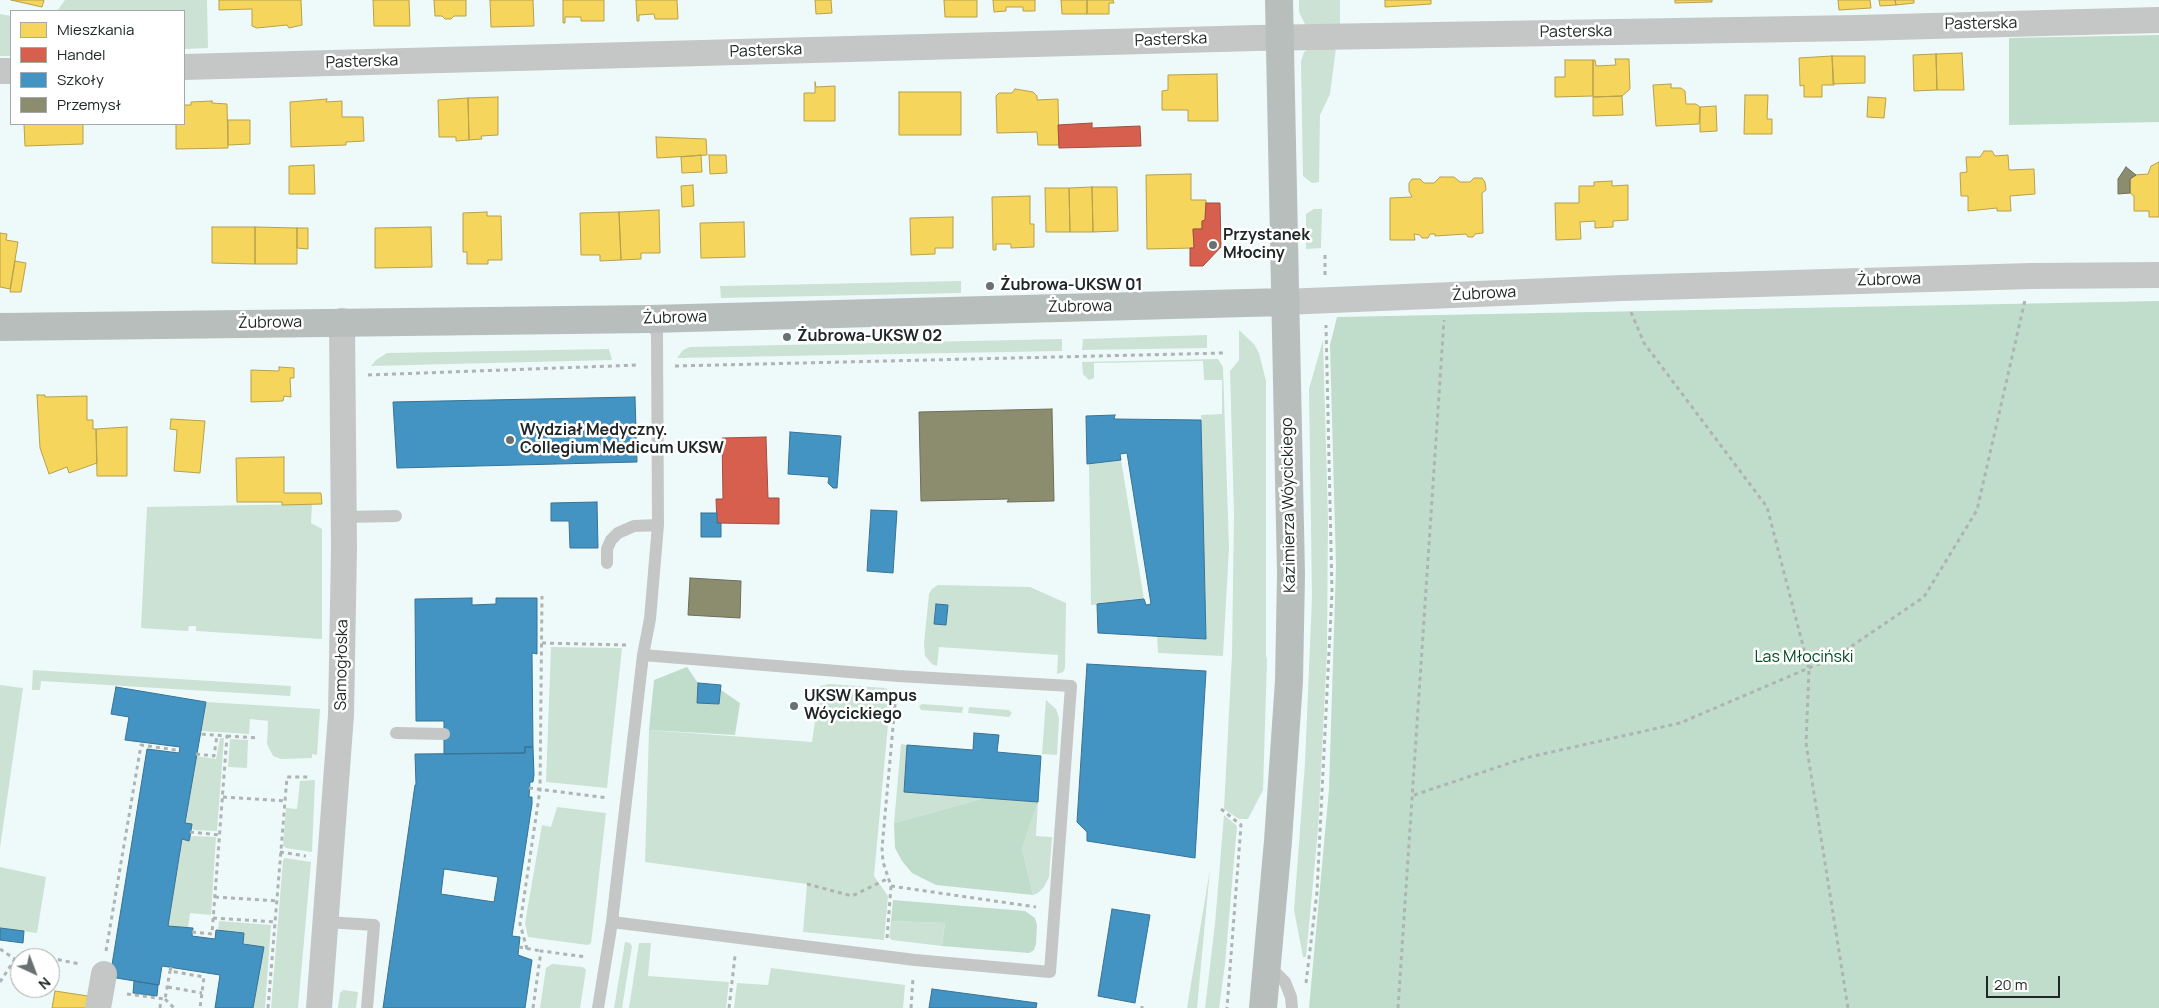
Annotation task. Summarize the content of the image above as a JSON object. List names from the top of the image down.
{
  "streets": {
    "street": [
      "Pasterska",
      "Żubrowa",
      "Kazimierza Wóycickiego",
      "Samogłoska"
    ]
  },
  "crossings": [
    ["Pasterska", "Kazimierza Wóycickiego"],
    ["Żubrowa", "Kazimierza Wóycickiego"],
    ["Żubrowa", "Samogłoska"]
  ],
  "parks": ["Las Młociński"],
  "places": [
    "Przystanek Młociny",
    "Żubrowa-UKSW 01",
    "Żubrowa-UKSW 02",
    "Wydział Medyczny. Collegium Medicum UKSW",
    "UKSW Kampus Wóycickiego"
  ],
  "legend": [
    "Mieszkania",
    "Handel",
    "Szkoły",
    "Przemysł"
  ],
  "scale_bar": "20 m",
  "north": "bottom right"
}
